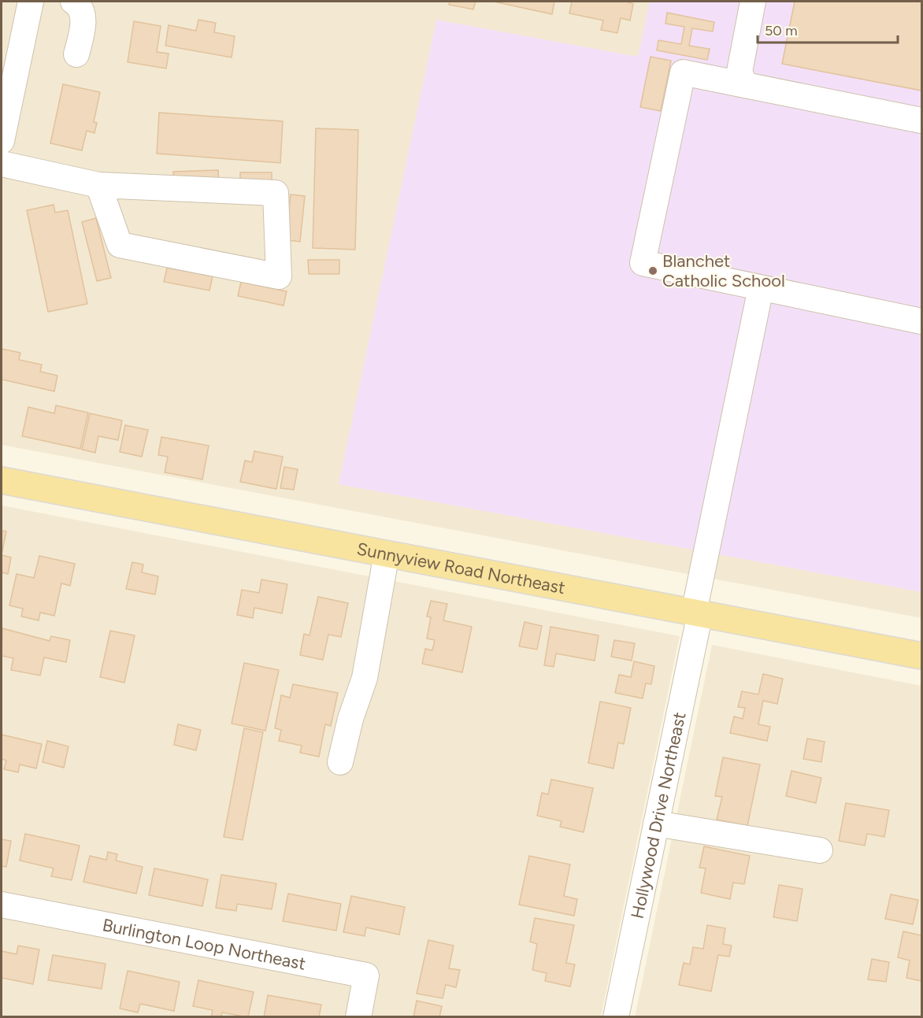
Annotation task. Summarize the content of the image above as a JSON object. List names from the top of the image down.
{
  "streets": {
    "main road": ["Sunnyview Road Northeast"],
    "street": ["Hollywood Drive Northeast", "Burlington Loop Northeast"]
  },
  "crossings": [
    ["Sunnyview Road Northeast", "Hollywood Drive Northeast"]
  ],
  "places": ["Blanchet Catholic School"],
  "scale_bar": "50 m"
}
